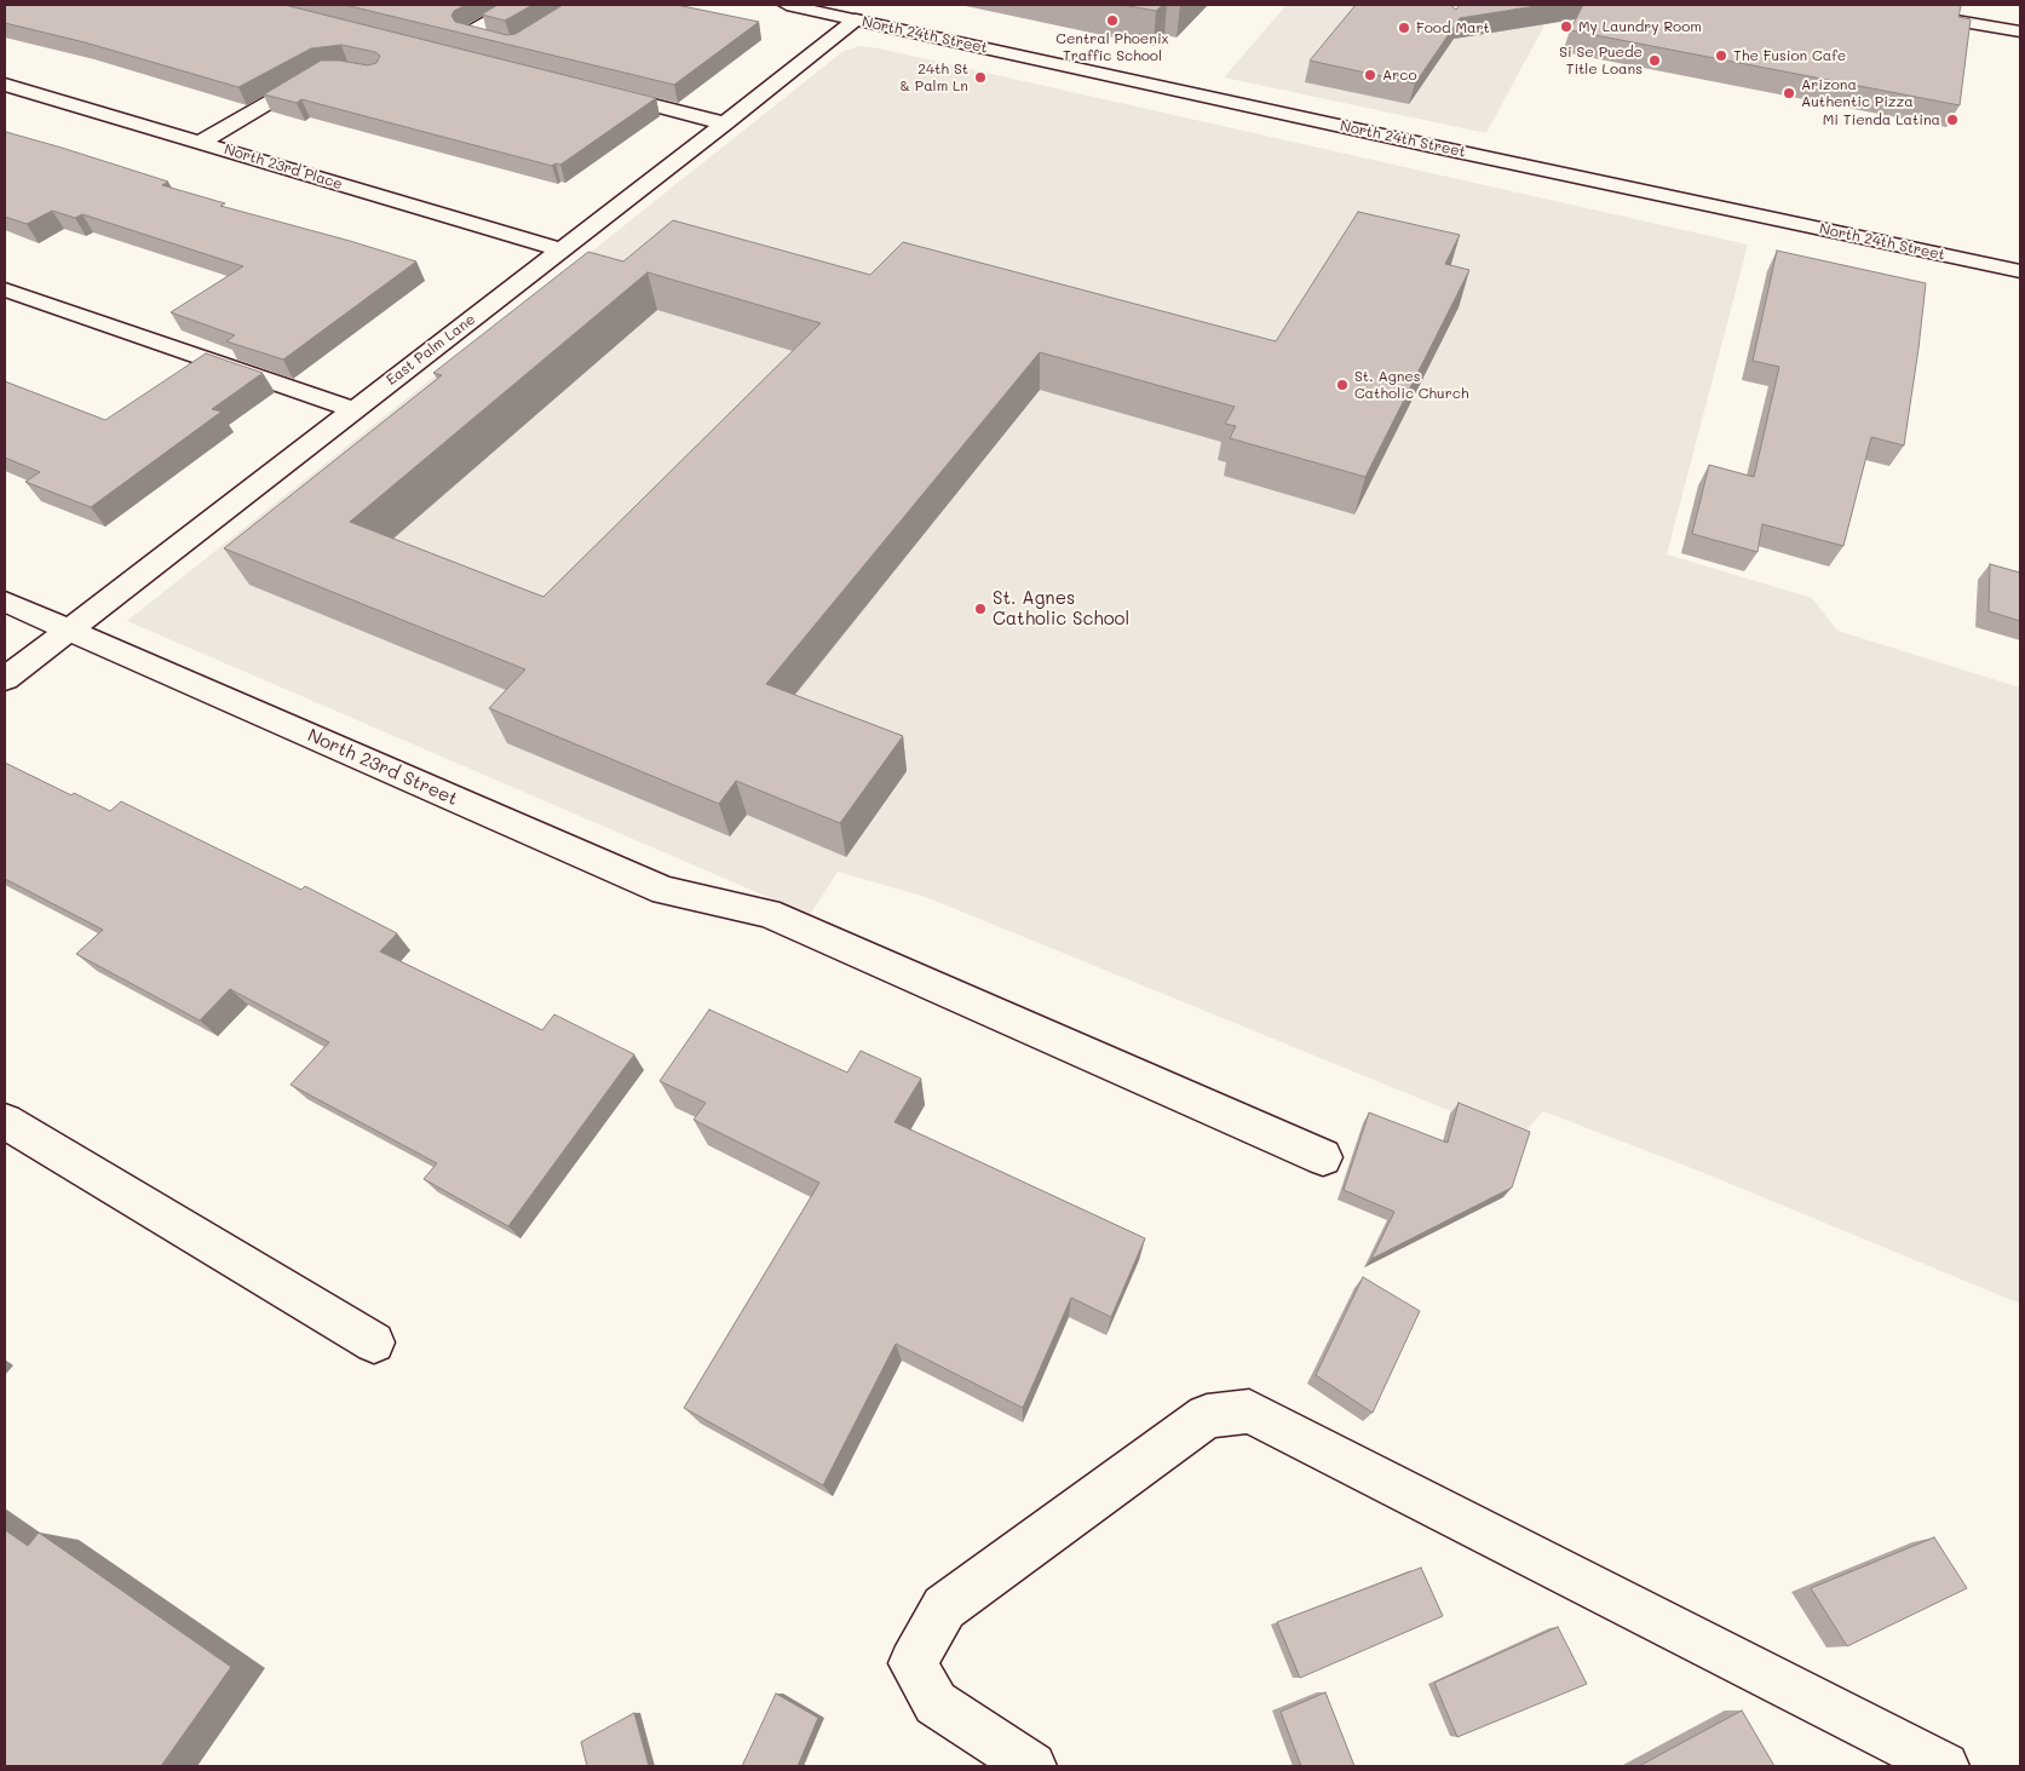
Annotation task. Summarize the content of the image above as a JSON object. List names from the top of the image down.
{
  "streets": {
    "street": [
      "North 24th Street",
      "North 23rd Place",
      "East Palm Lane",
      "North 23rd Street"
    ]
  },
  "crossings": [
    ["North 24th Street", "East Palm Lane"],
    ["North 23rd Place", "East Palm Lane"],
    ["East Palm Lane", "North 23rd Street"]
  ],
  "places": [
    "Central Phoenix Traffic School",
    "My Laundry Room",
    "Food Mart",
    "The Fusion Cafe",
    "Si Se Puede Title Loans",
    "Arco",
    "24th St & Palm Ln",
    "Arizona Authentic Pizza",
    "Mi Tienda Latina",
    "St. Agnes Catholic Church",
    "St. Agnes Catholic School"
  ]
}
